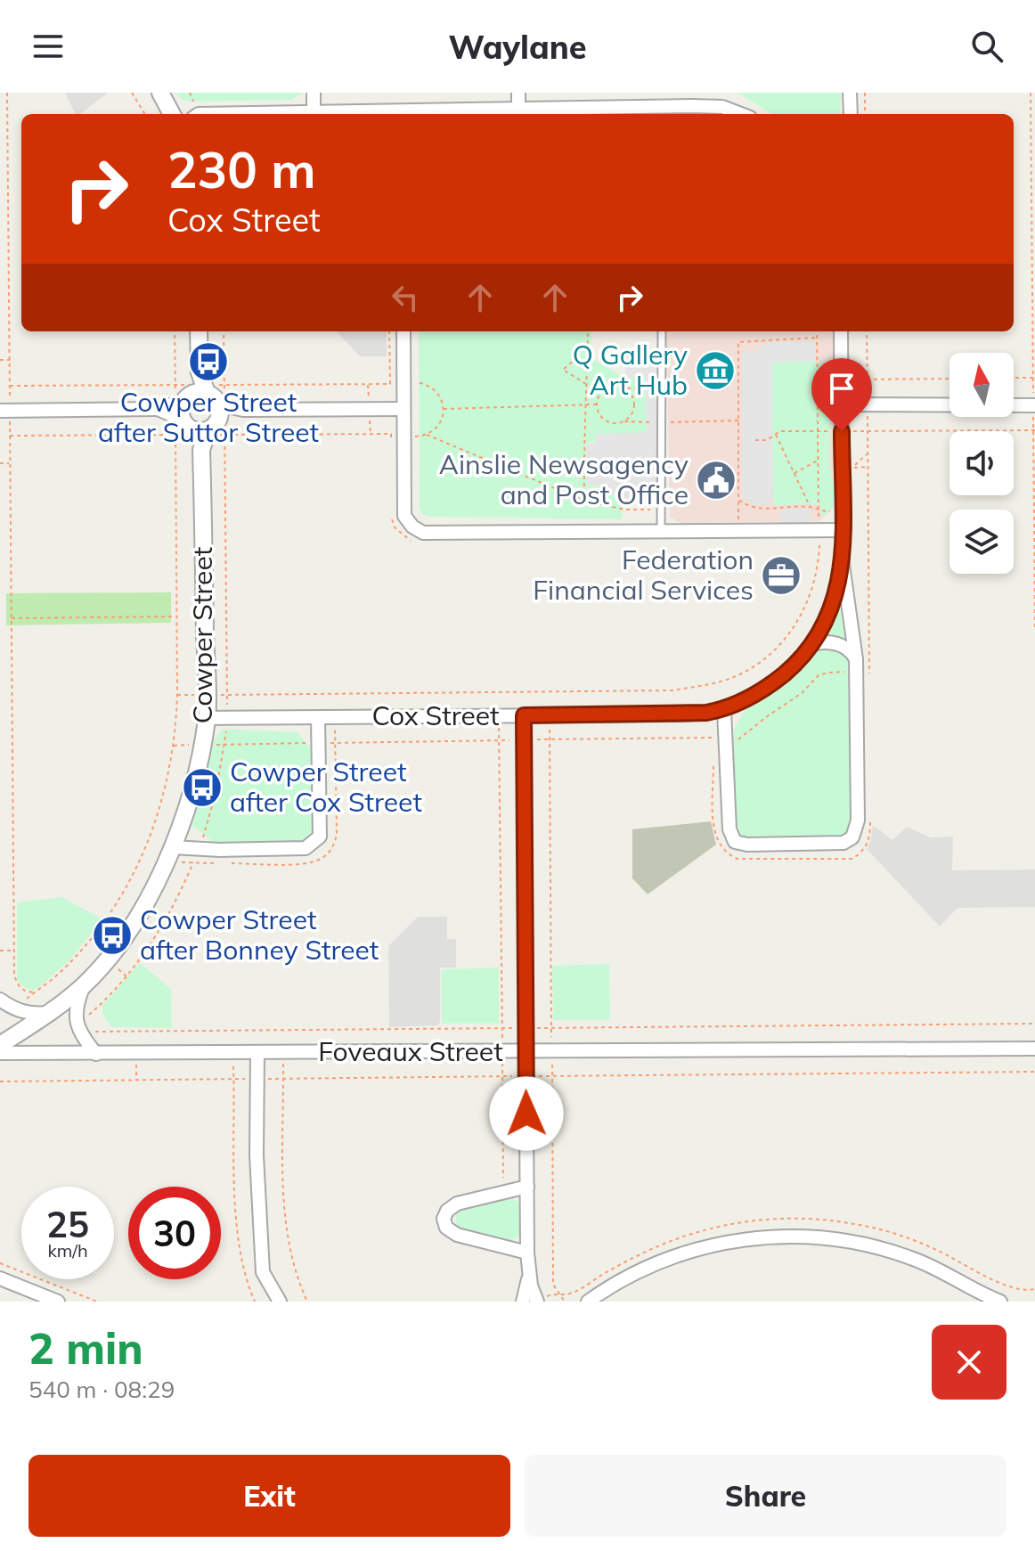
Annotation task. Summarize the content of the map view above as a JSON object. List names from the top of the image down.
{
  "streets": {
    "street": ["Cowper Street", "Cox Street", "Foveaux Street"]
  },
  "crossings": [
    ["Cowper Street", "Cox Street"]
  ],
  "places": {
    "bus stop": ["Cowper Street after Suttor Street", "Cowper Street after Cox Street", "Cowper Street after Bonney Street"],
    "museum": ["Q Gallery Art Hub"],
    "public building": ["Ainslie Newsagency and Post Office"],
    "office": ["Federation Financial Services"]
  },
  "north": "top",
  "page": {
    "header": "Waylane",
    "turn": ["230 m", "Cox Street"],
    "speed": "25 km/h",
    "limit": "30",
    "heading": ["2 min", "540 m · 08:29"],
    "buttons": ["Exit", "Share"]
  }
}
